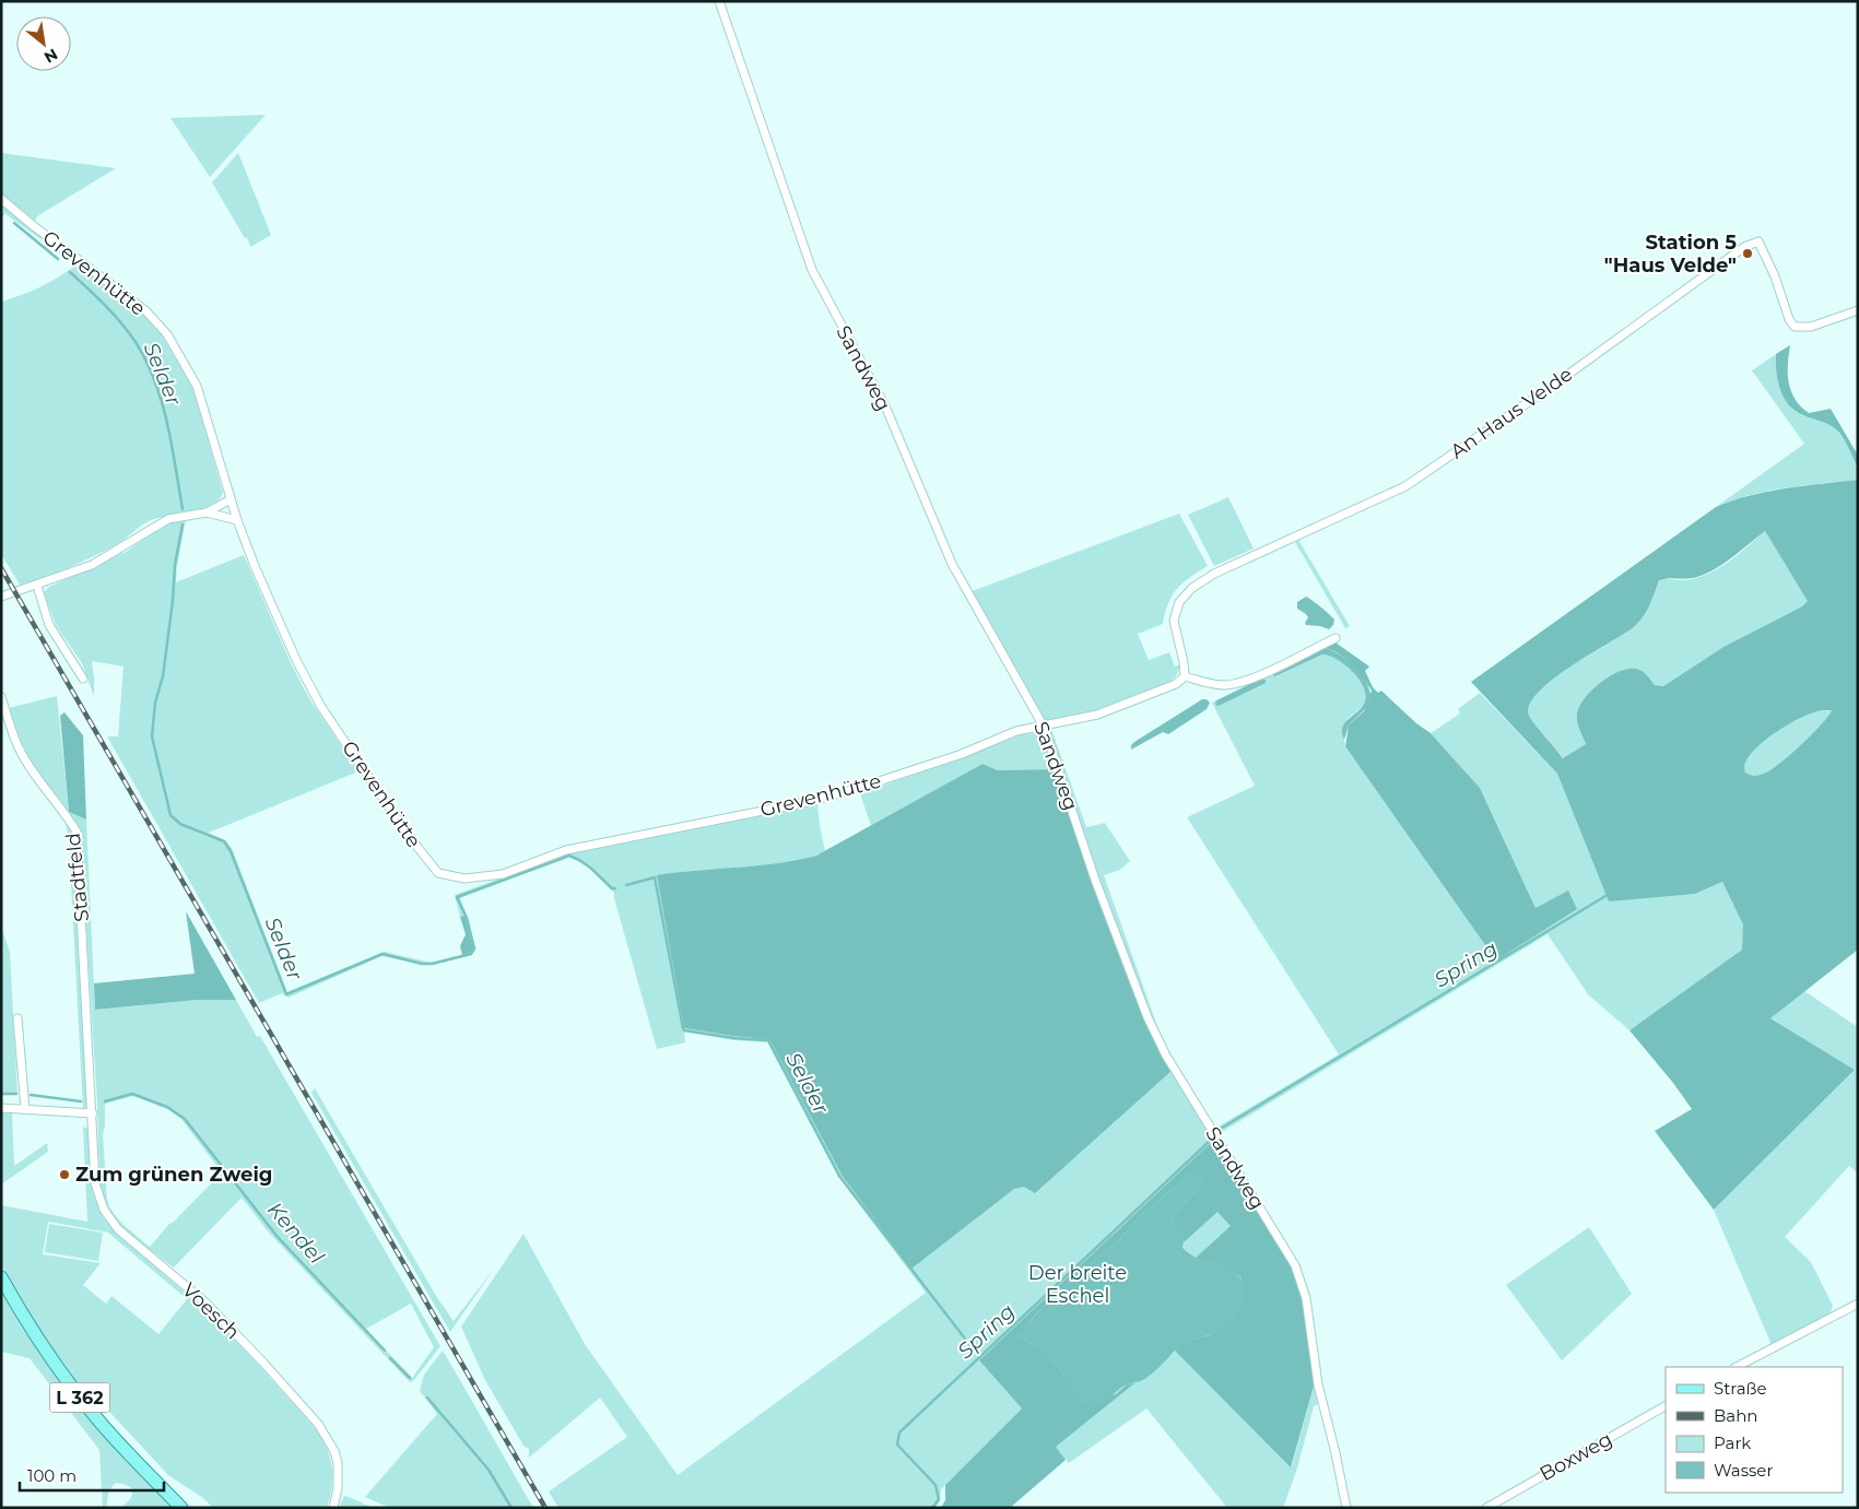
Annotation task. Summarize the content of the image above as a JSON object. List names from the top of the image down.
{
  "streets": {
    "main road": ["L 362"],
    "street": [
      "Grevenhütte",
      "Sandweg",
      "An Haus Velde",
      "Stadtfeld",
      "Voesch",
      "Boxweg"
    ]
  },
  "crossings": [
    ["Grevenhütte", "Sandweg"],
    ["Stadtfeld", "Voesch"]
  ],
  "water": ["Selder", "Spring", "Kendel"],
  "parks": ["Der breite Eschel"],
  "places": ["Station 5 \"Haus Velde\"", "Zum grünen Zweig"],
  "legend": [
    "Straße",
    "Bahn",
    "Park",
    "Wasser"
  ],
  "scale_bar": "100 m",
  "north": "bottom right"
}
